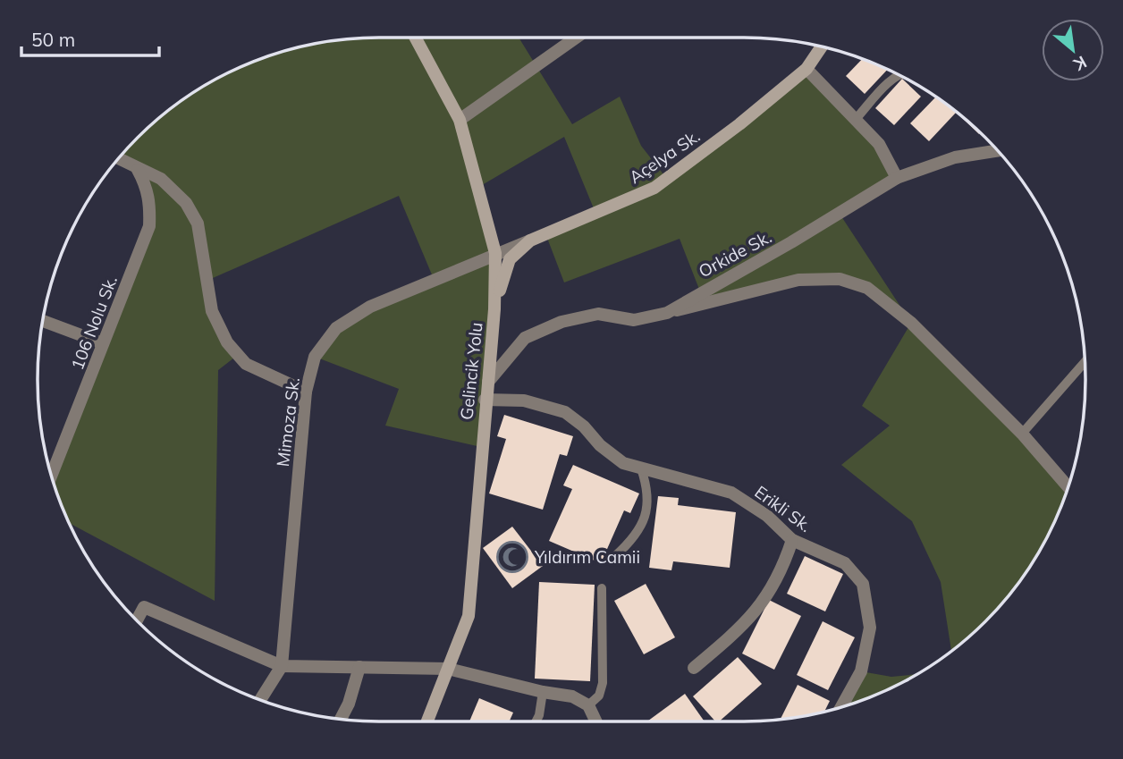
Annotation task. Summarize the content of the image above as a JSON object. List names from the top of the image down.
{
  "streets": {
    "main road": ["Açelya Sk.", "Gelincik Yolu"],
    "street": [
      "Orkide Sk.",
      "106 Nolu Sk.",
      "Mimoza Sk.",
      "Erikli Sk."
    ]
  },
  "crossings": [
    ["Açelya Sk.", "Gelincik Yolu"],
    ["Açelya Sk.", "Mimoza Sk."],
    ["Orkide Sk.", "Gelincik Yolu"],
    ["Gelincik Yolu", "Mimoza Sk."],
    ["Gelincik Yolu", "Erikli Sk."]
  ],
  "places": {
    "mosque": ["Yıldırım Camii"]
  },
  "scale_bar": "50 m",
  "north": "bottom right"
}
